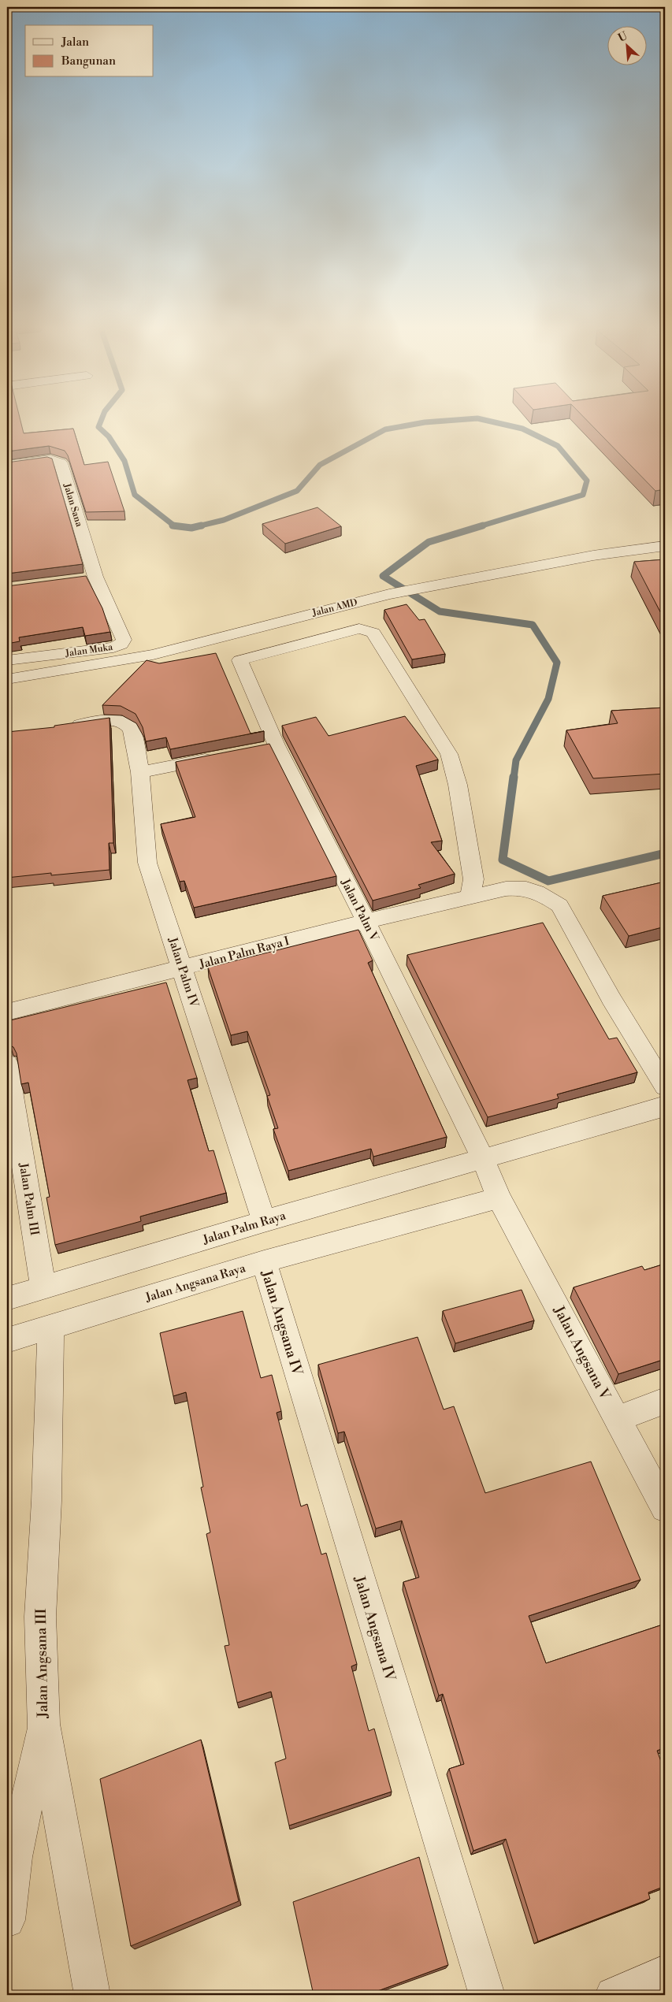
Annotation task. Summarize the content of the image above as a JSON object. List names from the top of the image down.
{
  "streets": {
    "street": [
      "Jalan Sana",
      "Jalan AMD",
      "Jalan Muka",
      "Jalan Palm V",
      "Jalan Palm Raya I",
      "Jalan Palm IV",
      "Jalan Palm III",
      "Jalan Palm Raya",
      "Jalan Angsana Raya",
      "Jalan Angsana IV",
      "Jalan Angsana V",
      "Jalan Angsana III"
    ]
  },
  "crossings": [
    ["Jalan Sana", "Jalan Muka"],
    ["Jalan Palm V", "Jalan Palm Raya I"],
    ["Jalan Palm V", "Jalan Palm Raya"],
    ["Jalan Palm V", "Jalan Angsana Raya"],
    ["Jalan Palm V", "Jalan Angsana V"],
    ["Jalan Palm Raya I", "Jalan Palm IV"],
    ["Jalan Palm IV", "Jalan Palm Raya"],
    ["Jalan Palm III", "Jalan Palm Raya"],
    ["Jalan Angsana Raya", "Jalan Angsana IV"],
    ["Jalan Angsana Raya", "Jalan Angsana V"],
    ["Jalan Angsana Raya", "Jalan Angsana III"]
  ],
  "legend": ["Jalan", "Bangunan"],
  "north": "top left"
}
